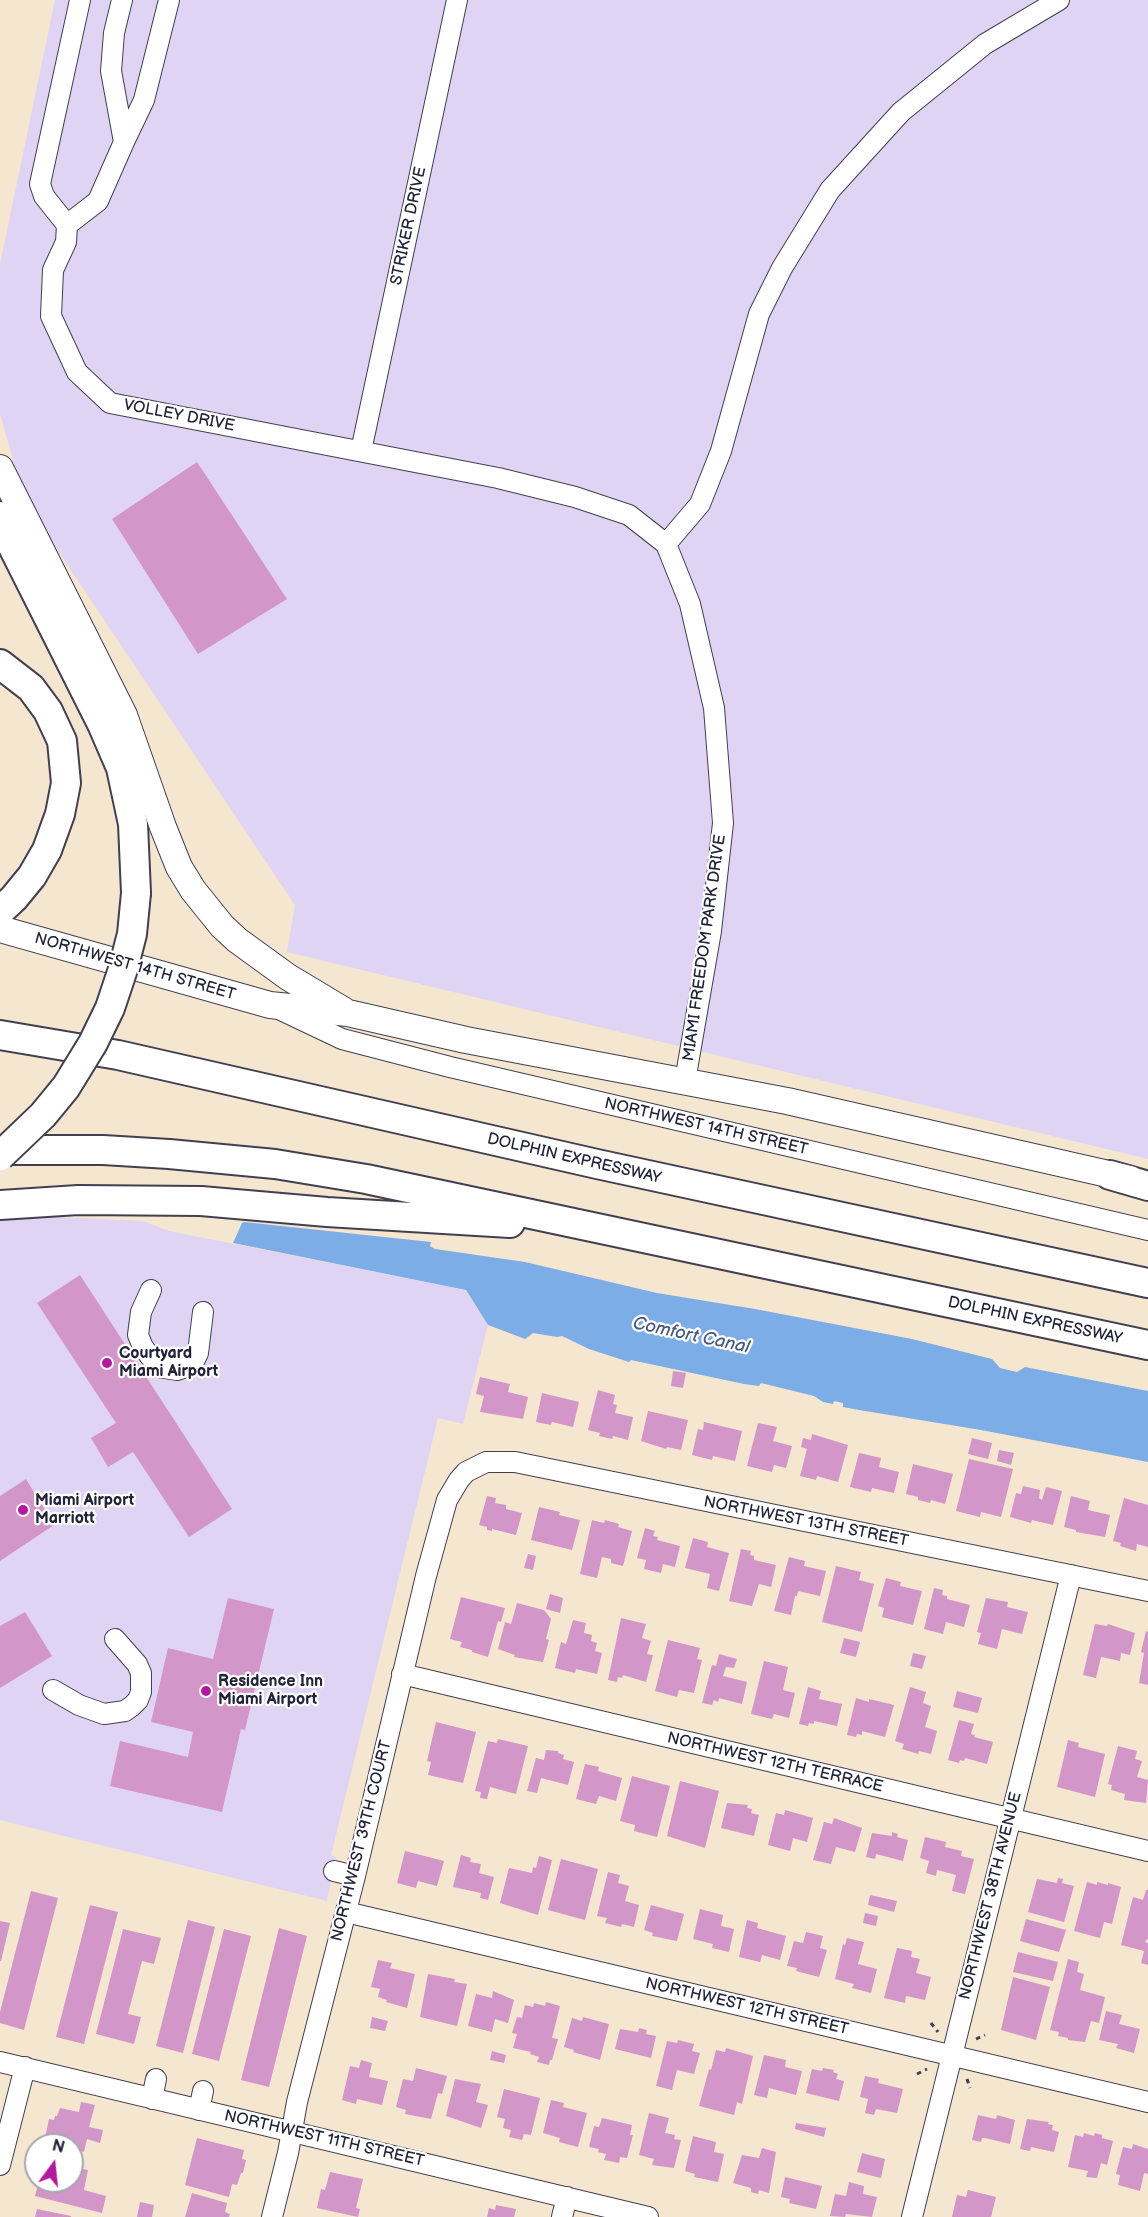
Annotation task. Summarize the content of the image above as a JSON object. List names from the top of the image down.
{
  "streets": {
    "highway": ["DOLPHIN EXPRESSWAY"],
    "main road": ["NORTHWEST 14TH STREET"],
    "street": [
      "STRIKER DRIVE",
      "VOLLEY DRIVE",
      "MIAMI FREEDOM PARK DRIVE",
      "NORTHWEST 13TH STREET",
      "NORTHWEST 12TH TERRACE",
      "NORTHWEST 39TH COURT",
      "NORTHWEST 38TH AVENUE",
      "NORTHWEST 12TH STREET",
      "NORTHWEST 11TH STREET"
    ]
  },
  "crossings": [
    ["STRIKER DRIVE", "VOLLEY DRIVE"],
    ["VOLLEY DRIVE", "MIAMI FREEDOM PARK DRIVE"],
    ["MIAMI FREEDOM PARK DRIVE", "NORTHWEST 14TH STREET"],
    ["NORTHWEST 13TH STREET", "NORTHWEST 39TH COURT"],
    ["NORTHWEST 13TH STREET", "NORTHWEST 38TH AVENUE"],
    ["NORTHWEST 12TH TERRACE", "NORTHWEST 39TH COURT"],
    ["NORTHWEST 12TH TERRACE", "NORTHWEST 38TH AVENUE"],
    ["NORTHWEST 39TH COURT", "NORTHWEST 12TH STREET"],
    ["NORTHWEST 39TH COURT", "NORTHWEST 11TH STREET"],
    ["NORTHWEST 38TH AVENUE", "NORTHWEST 12TH STREET"]
  ],
  "water": ["Comfort Canal"],
  "places": ["Courtyard Miami Airport", "Miami Airport Marriott", "Residence Inn Miami Airport"],
  "north": "top"
}
